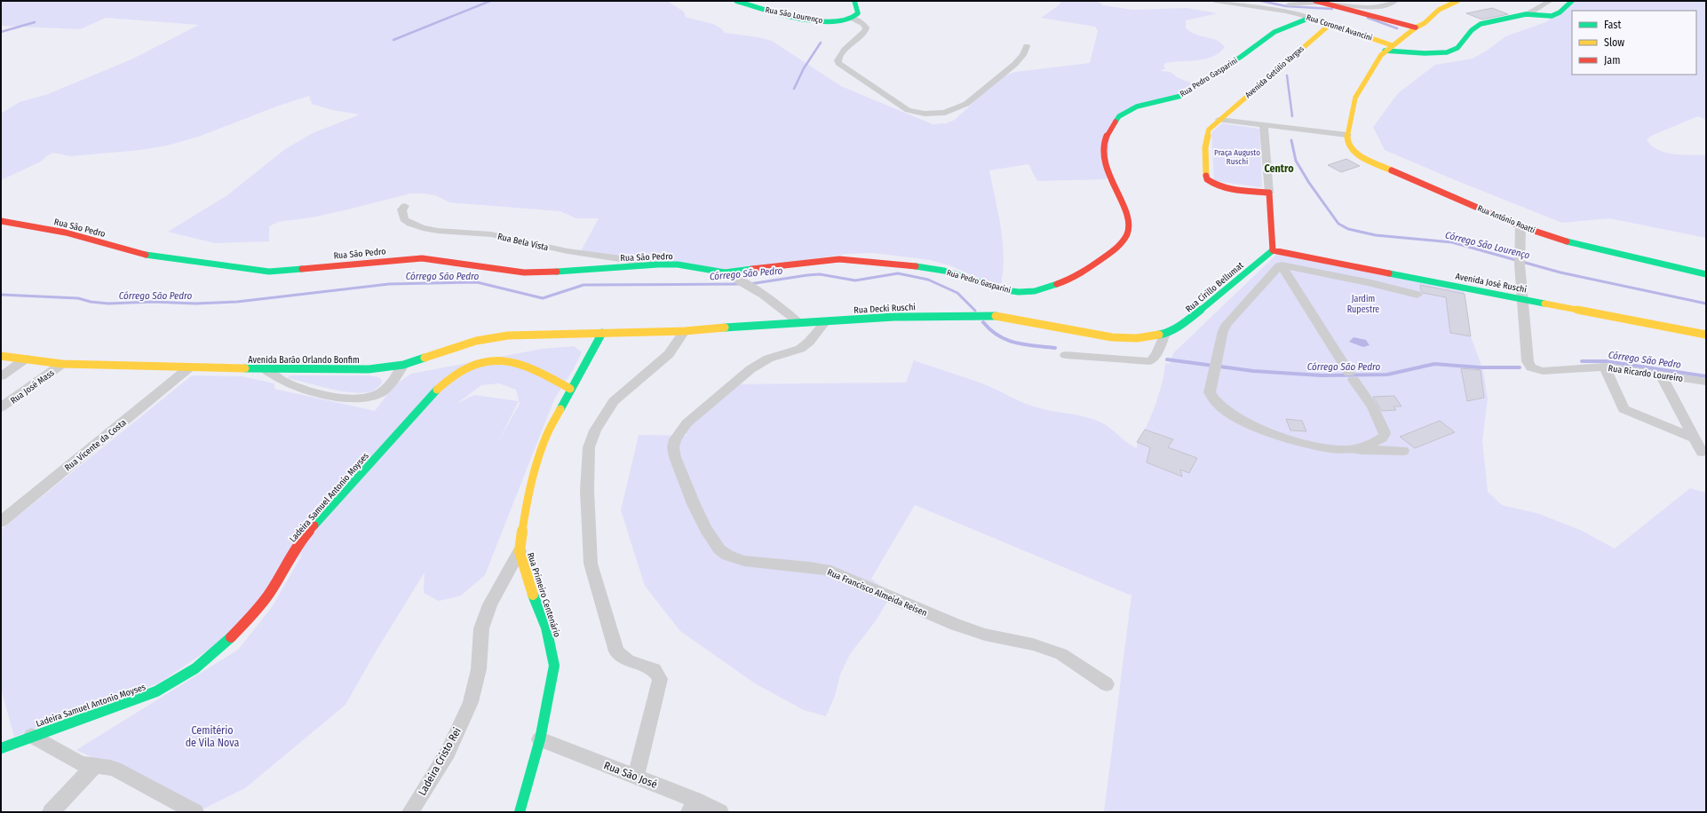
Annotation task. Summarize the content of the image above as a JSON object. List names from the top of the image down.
{
  "streets": {
    "street": [
      "Rua São Lourenço",
      "Rua Coronel Avancini",
      "Avenida Getúlio Vargas",
      "Rua Pedro Gasparini",
      "Rua Antônio Roatti",
      "Rua São Pedro",
      "Rua Bela Vista",
      "Avenida José Ruschi",
      "Rua Cirillo Bellumat",
      "Rua Decki Ruschi",
      "Avenida Barão Orlando Bonfim",
      "Rua Ricardo Loureiro",
      "Rua José Mass",
      "Rua Vicente da Costa",
      "Ladeira Samuel Antonio Moyses",
      "Rua Francisco Almeida Reisen",
      "Rua Primeiro Centenário",
      "Ladeira Cristo Rei",
      "Rua São José"
    ]
  },
  "crossings": [
    ["Rua Coronel Avancini", "Avenida Getúlio Vargas"],
    ["Rua Coronel Avancini", "Rua Pedro Gasparini"],
    ["Rua Pedro Gasparini", "Rua São Pedro"],
    ["Rua São Pedro", "Rua Bela Vista"],
    ["Avenida José Ruschi", "Rua Cirillo Bellumat"],
    ["Avenida José Ruschi", "Rua Ricardo Loureiro"],
    ["Rua Cirillo Bellumat", "Rua Decki Ruschi"],
    ["Rua Decki Ruschi", "Avenida Barão Orlando Bonfim"],
    ["Rua Decki Ruschi", "Rua Francisco Almeida Reisen"],
    ["Rua Decki Ruschi", "Rua Primeiro Centenário"],
    ["Avenida Barão Orlando Bonfim", "Rua José Mass"],
    ["Avenida Barão Orlando Bonfim", "Rua Vicente da Costa"],
    ["Avenida Barão Orlando Bonfim", "Rua Primeiro Centenário"],
    ["Ladeira Samuel Antonio Moyses", "Rua Primeiro Centenário"],
    ["Rua Primeiro Centenário", "Ladeira Cristo Rei"],
    ["Rua Primeiro Centenário", "Rua São José"]
  ],
  "districts": ["Centro"],
  "water": ["Córrego São Lourenço", "Córrego São Pedro"],
  "parks": ["Praça Augusto Ruschi", "Jardim Rupestre", "Cemitério de Vila Nova"],
  "legend": ["Fast", "Slow", "Jam"]
}
